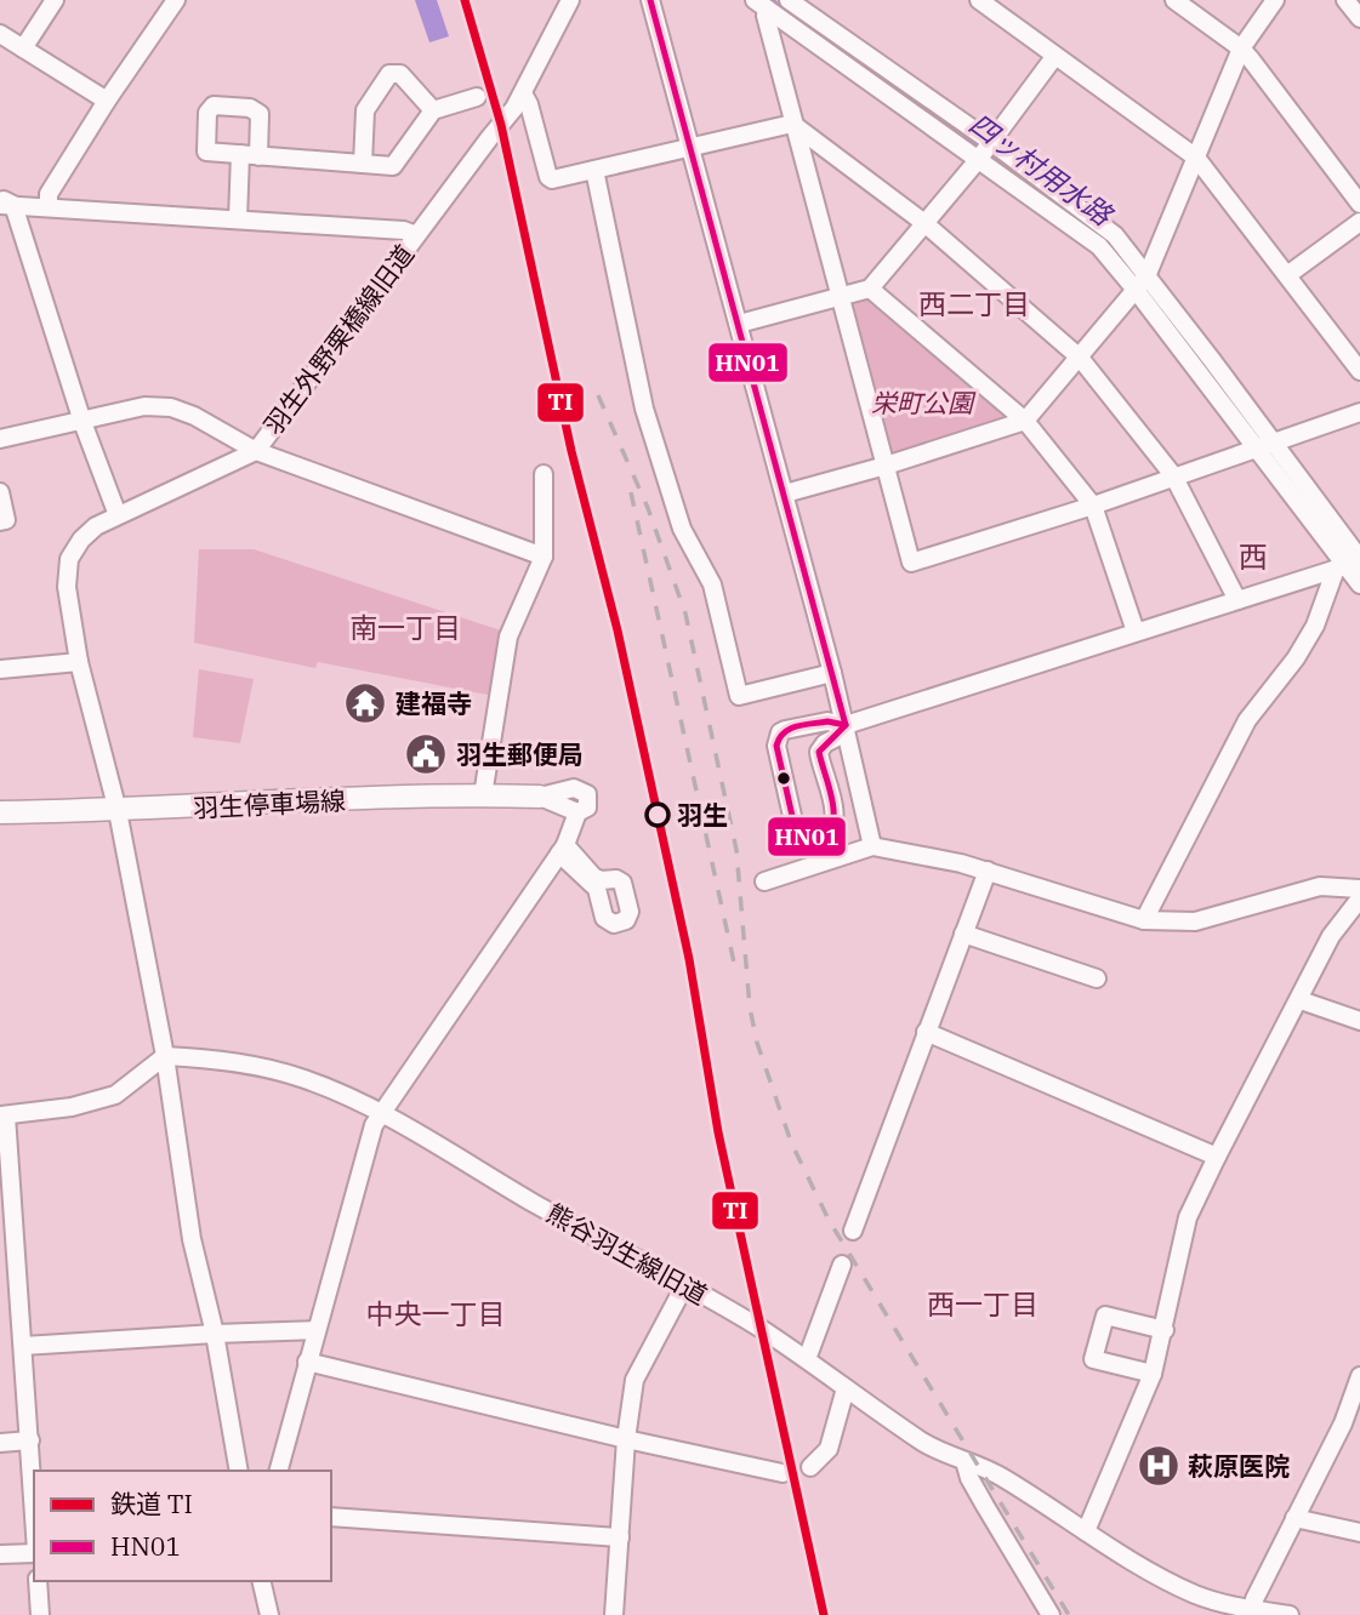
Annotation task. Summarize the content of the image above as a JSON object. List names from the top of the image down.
{
  "streets": {
    "main road": ["羽生停車場線"],
    "street": ["羽生外野栗橋線旧道", "熊谷羽生線旧道"]
  },
  "crossings": [
    ["羽生外野栗橋線旧道", "羽生停車場線"]
  ],
  "districts": [
    "西二丁目",
    "西",
    "南一丁目",
    "西一丁目",
    "中央一丁目"
  ],
  "water": ["四ッ村用水路"],
  "parks": ["栄町公園"],
  "places": {
    "temple": ["建福寺"],
    "public building": ["羽生郵便局"],
    "other": ["羽生"],
    "hospital": ["萩原医院"]
  },
  "lines": ["rail line TI", "transit line HN01"],
  "legend": ["鉄道 TI", "HN01"]
}
